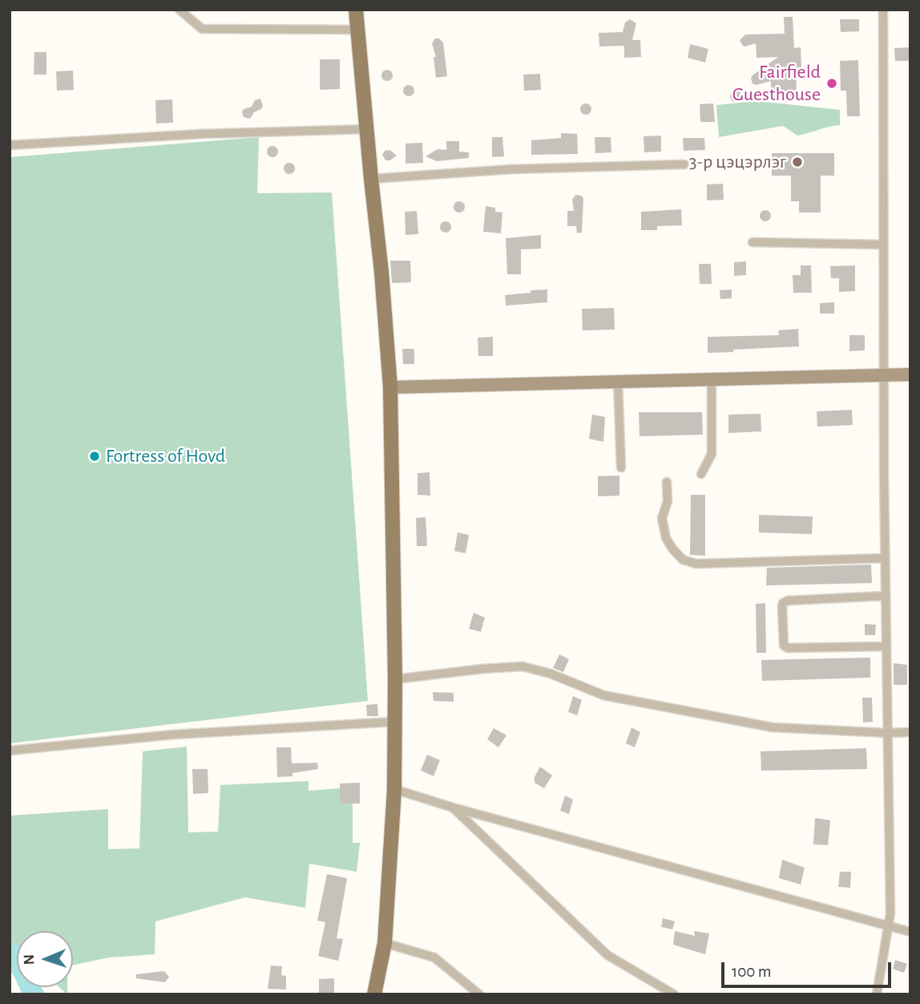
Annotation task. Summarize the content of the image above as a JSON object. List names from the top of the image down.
{
  "places": ["Fairfield Guesthouse", "3-р цэцэрлэг", "Fortress of Hovd"],
  "scale_bar": "100 m",
  "north": "left"
}
